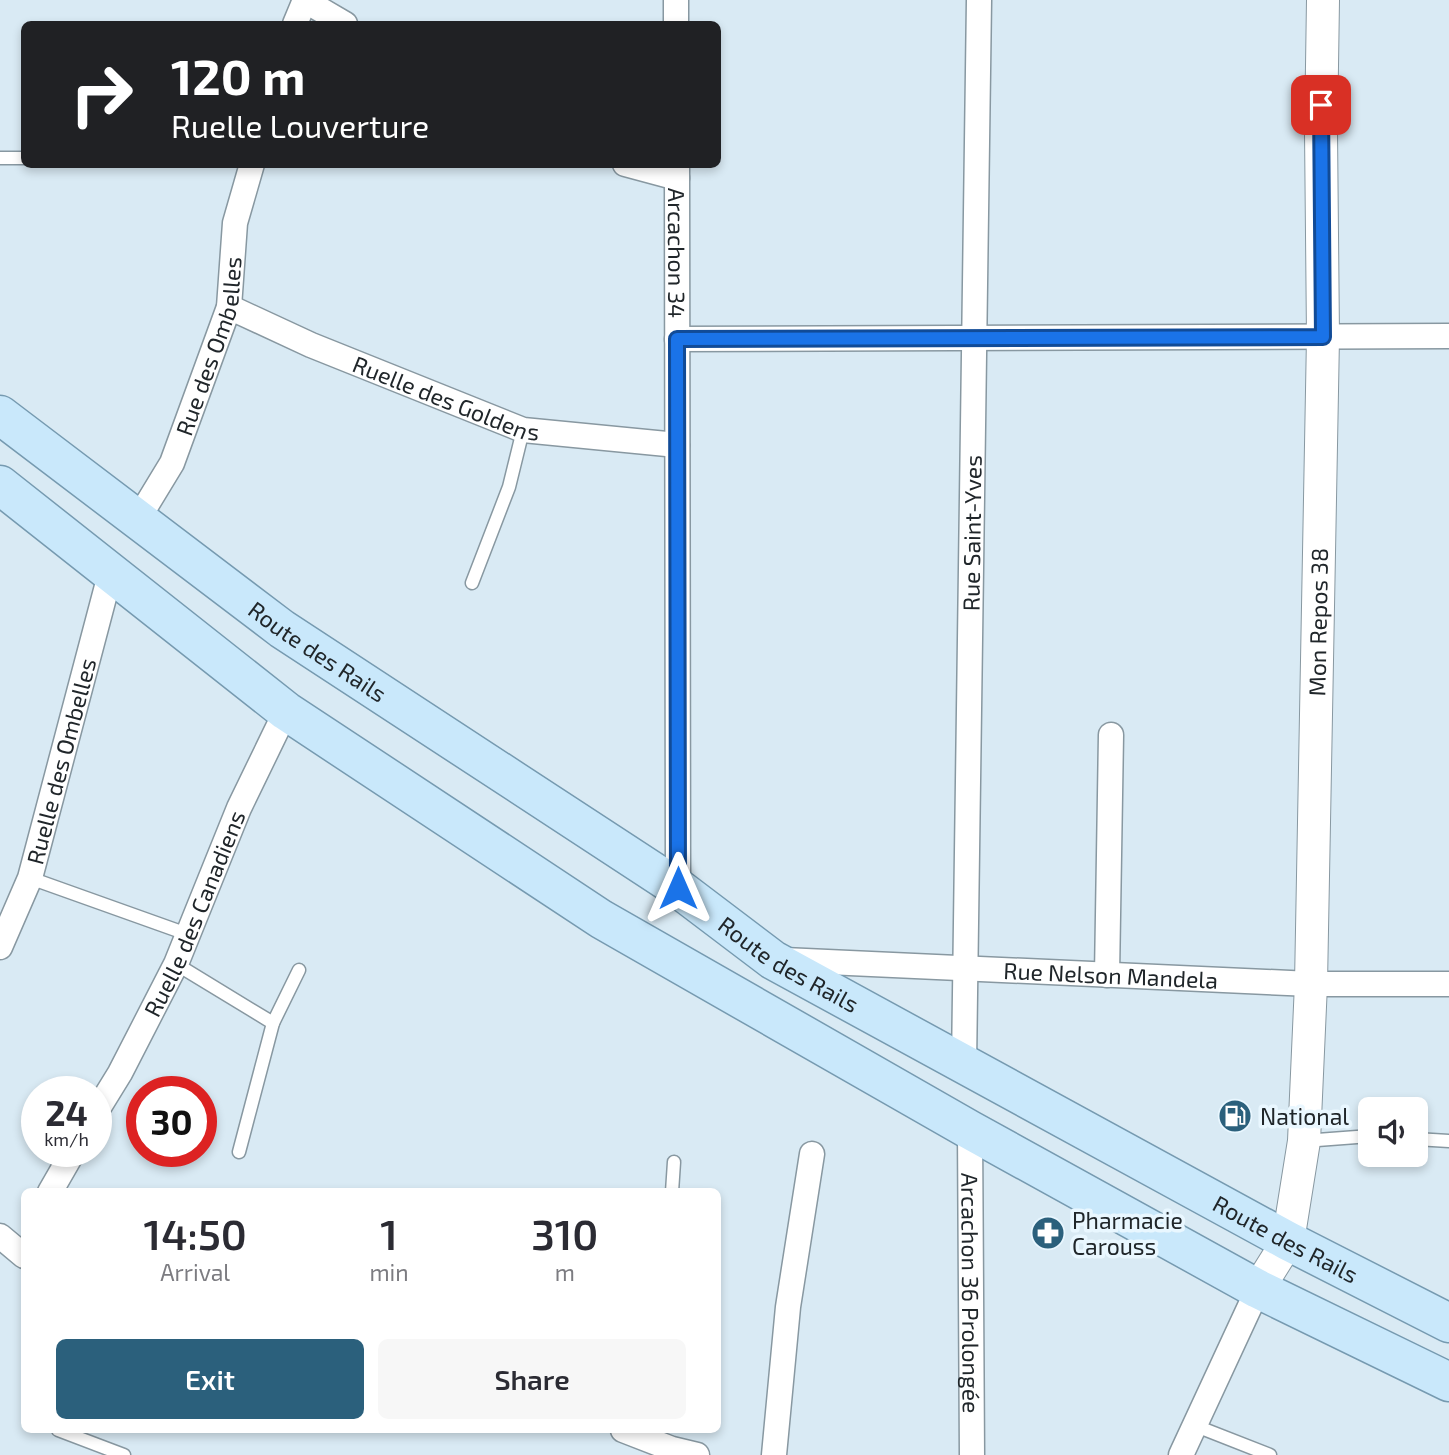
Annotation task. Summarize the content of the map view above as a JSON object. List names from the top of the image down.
{
  "streets": {
    "main road": ["Route des Rails"],
    "street": [
      "Arcachon 34",
      "Rue des Ombelles",
      "Ruelle des Goldens",
      "Rue Saint-Yves",
      "Mon Repos 38",
      "Ruelle des Ombelles",
      "Ruelle des Canadiens",
      "Rue Nelson Mandela",
      "Arcachon 36 Prolongée"
    ]
  },
  "crossings": [
    ["Arcachon 34", "Ruelle des Goldens"],
    ["Arcachon 34", "Route des Rails"],
    ["Rue des Ombelles", "Ruelle des Goldens"],
    ["Rue des Ombelles", "Route des Rails"],
    ["Rue Saint-Yves", "Route des Rails"],
    ["Rue Saint-Yves", "Rue Nelson Mandela"],
    ["Mon Repos 38", "Route des Rails"],
    ["Mon Repos 38", "Rue Nelson Mandela"],
    ["Route des Rails", "Rue Nelson Mandela"]
  ],
  "places": {
    "fuel station": ["National"],
    "pharmacy": ["Pharmacie Carouss"]
  },
  "page": {
    "turn": ["120 m", "Ruelle Louverture"],
    "speed": "24 km/h",
    "limit": "30",
    "eta": [
      "14:50",
      "Arrival",
      "1",
      "min",
      "310",
      "m"
    ],
    "buttons": ["Exit", "Share"]
  }
}
